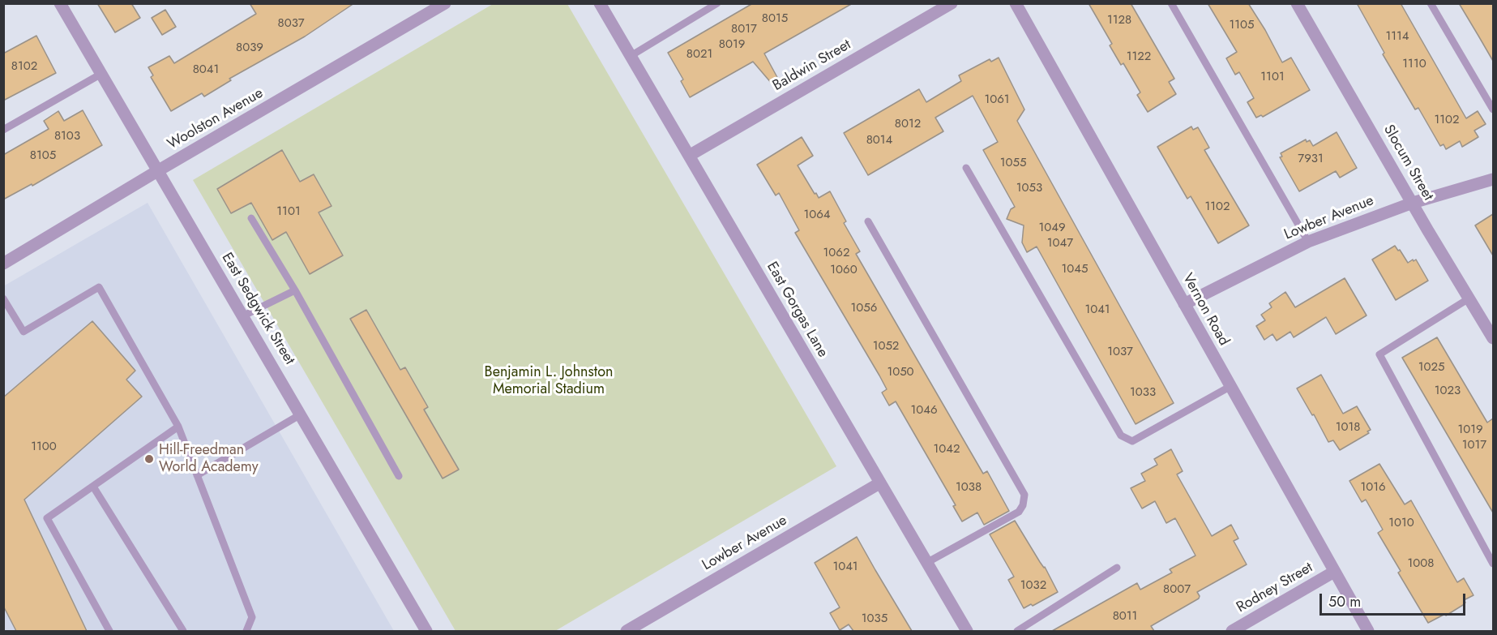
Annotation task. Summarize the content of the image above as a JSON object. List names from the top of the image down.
{
  "streets": {
    "street": [
      "Baldwin Street",
      "Woolston Avenue",
      "Slocum Street",
      "Lowber Avenue",
      "East Sedgwick Street",
      "East Gorgas Lane",
      "Vernon Road",
      "Rodney Street"
    ]
  },
  "crossings": [
    ["Baldwin Street", "East Gorgas Lane"],
    ["Woolston Avenue", "East Sedgwick Street"],
    ["Slocum Street", "Lowber Avenue"],
    ["Lowber Avenue", "East Gorgas Lane"],
    ["Lowber Avenue", "Vernon Road"],
    ["Vernon Road", "Rodney Street"]
  ],
  "parks": ["Benjamin L. Johnston Memorial Stadium"],
  "places": ["Hill-Freedman World Academy"],
  "house_numbers": [
    "8015",
    "1128",
    "8037",
    "1105",
    "8017",
    "1114",
    "8019",
    "8039",
    "8021",
    "1122",
    "1110",
    "8102",
    "8041",
    "1101",
    "1061",
    "1102",
    "8012",
    "8103",
    "8014",
    "8105",
    "7931",
    "1055",
    "1053",
    "1102",
    "1101",
    "1064",
    "1049",
    "1047",
    "1062",
    "1045",
    "1060",
    "1056",
    "1041",
    "1052",
    "1037",
    "1025",
    "1050",
    "1023",
    "1033",
    "1046",
    "1018",
    "1019",
    "1017",
    "1100",
    "1042",
    "1038",
    "1016",
    "1010",
    "1008",
    "1041",
    "1032",
    "8007",
    "8011",
    "1035"
  ],
  "scale_bar": "50 m"
}
